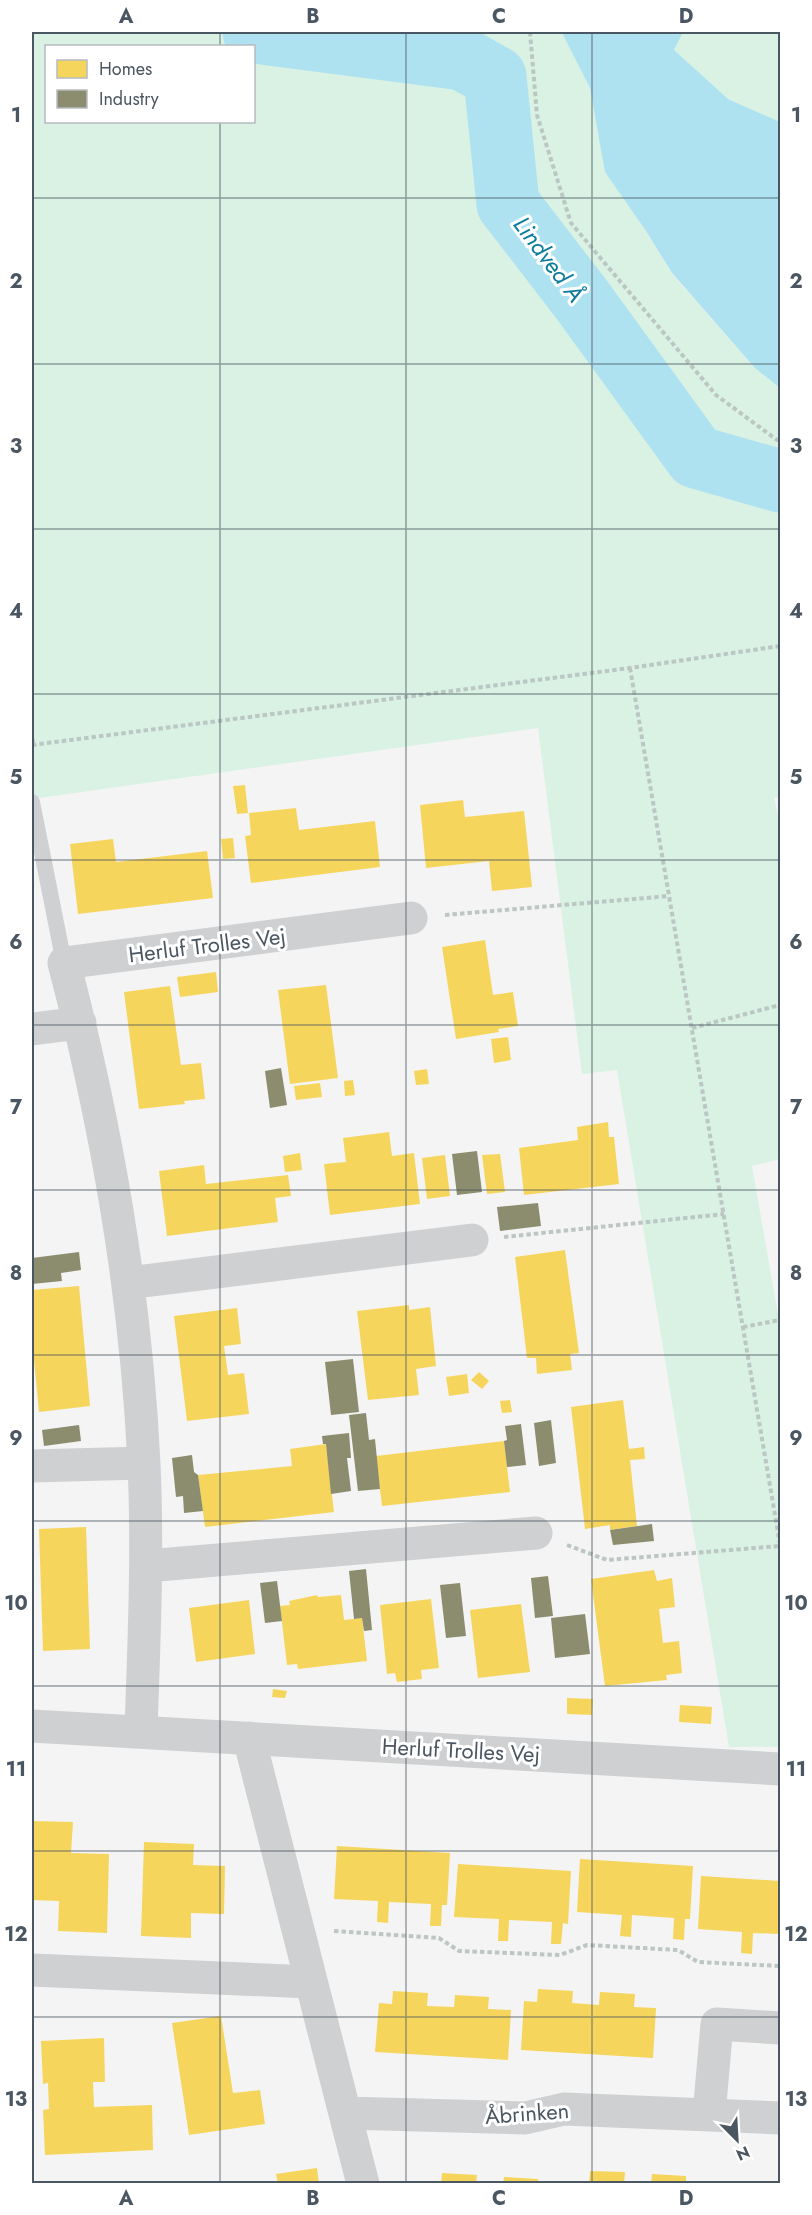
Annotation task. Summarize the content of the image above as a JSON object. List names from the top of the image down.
{
  "streets": {
    "street": ["Herluf Trolles Vej", "Åbrinken"]
  },
  "water": ["Lindved Å"],
  "legend": ["Homes", "Industry"],
  "north": "bottom right",
  "grid": {
    "columns": [
      "A",
      "B",
      "C",
      "D"
    ],
    "rows": [
      "1",
      "2",
      "3",
      "4",
      "5",
      "6",
      "7",
      "8",
      "9",
      "10",
      "11",
      "12",
      "13"
    ]
  }
}
